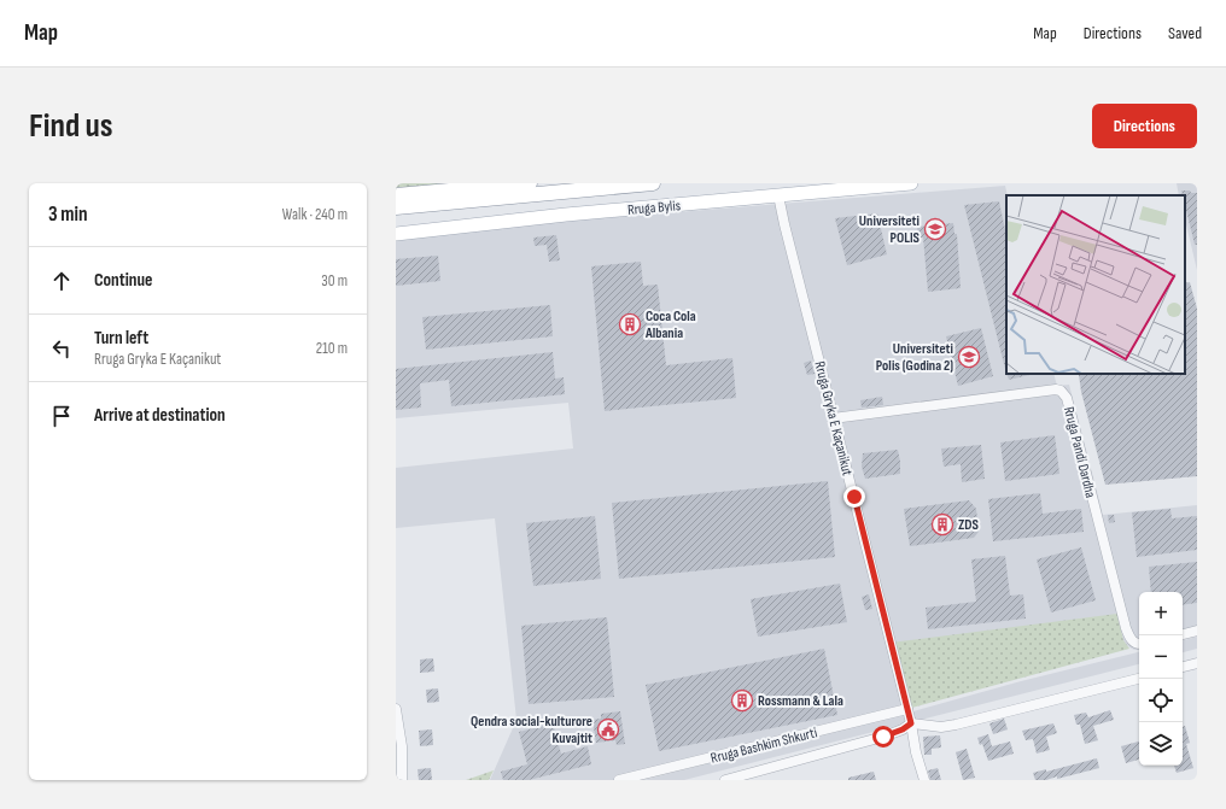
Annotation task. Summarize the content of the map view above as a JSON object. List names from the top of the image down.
{
  "streets": {
    "main road": ["Rruga Bylis"],
    "street": ["Rruga Gryka E Kaçanikut", "Rruga Pandi Dardha", "Rruga Bashkim Shkurti"]
  },
  "crossings": [
    ["Rruga Bylis", "Rruga Gryka E Kaçanikut"],
    ["Rruga Gryka E Kaçanikut", "Rruga Pandi Dardha"],
    ["Rruga Gryka E Kaçanikut", "Rruga Bashkim Shkurti"]
  ],
  "places": {
    "school or university": ["Universiteti POLIS", "Universiteti Polis (Godina 2)"],
    "building": ["Coca Cola Albania", "ZDS", "Rossmann & Lala"],
    "public building": ["Qendra social-kulturore Kuvajtit"]
  },
  "page": {
    "header": "Map",
    "nav": ["Map", "Directions", "Saved"],
    "buttons": "Directions",
    "title": "Find us",
    "heading": ["3 min", "Walk · 240 m"],
    "list": [
      ["Continue", "30 m"],
      ["Turn left", "Rruga Gryka E Kaçanikut", "210 m"],
      "Arrive at destination"
    ],
    "map_buttons": ["+", "−"]
  }
}
